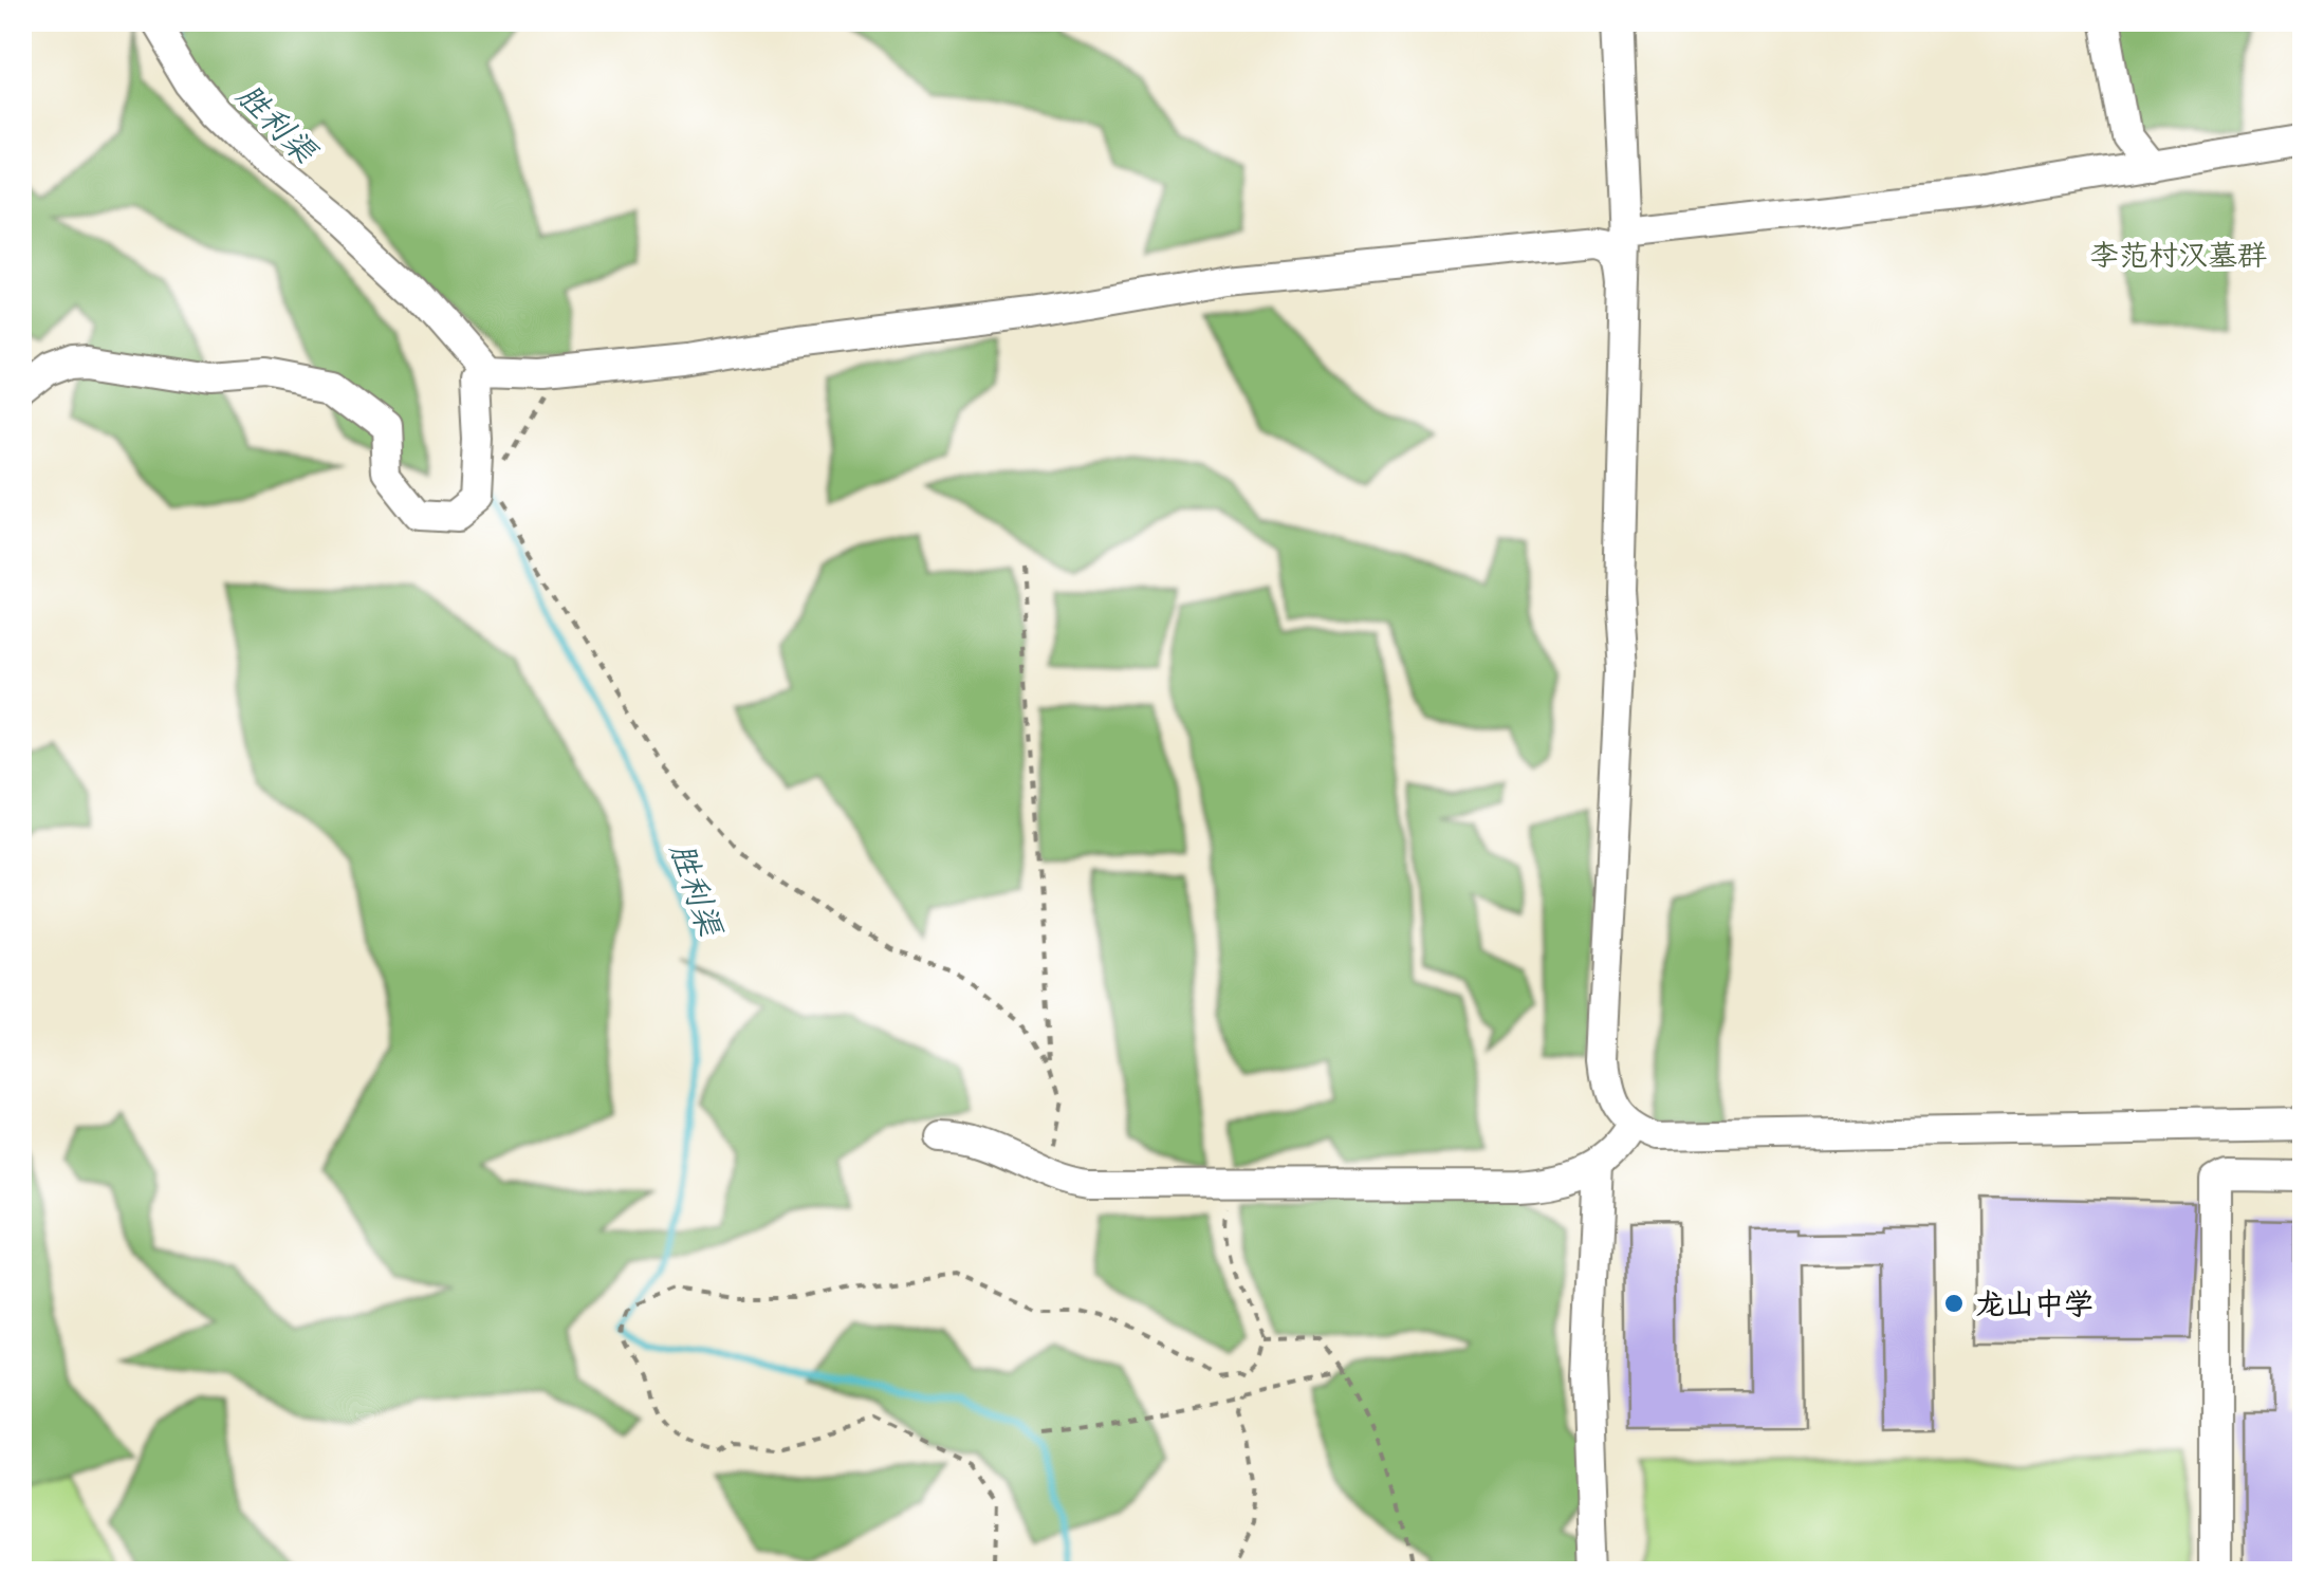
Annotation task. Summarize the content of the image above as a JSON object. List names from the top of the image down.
{
  "water": ["胜利渠"],
  "parks": ["李范村汉墓群"],
  "places": ["龙山中学"]
}
